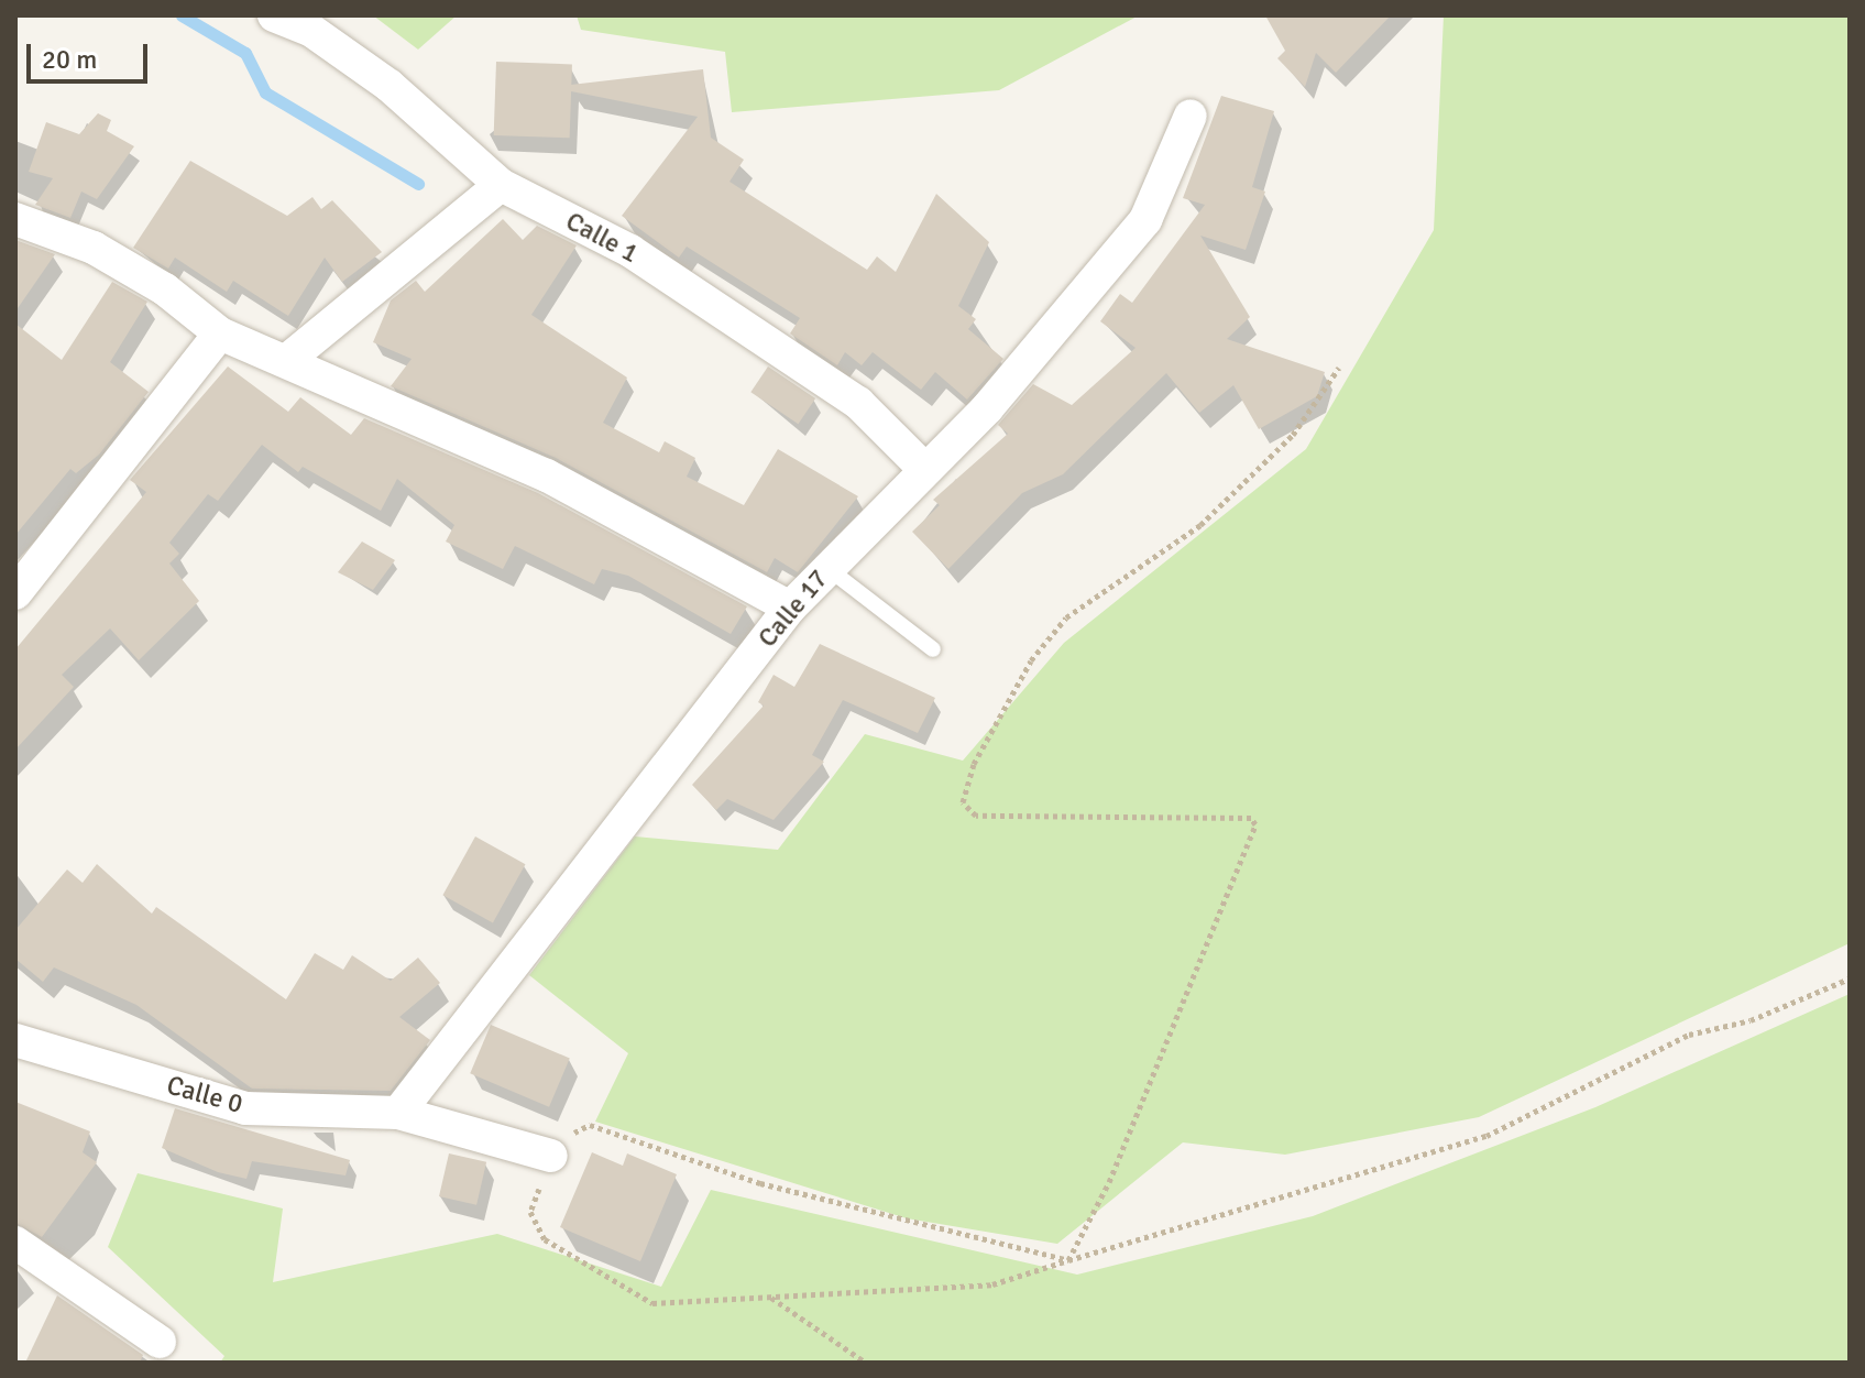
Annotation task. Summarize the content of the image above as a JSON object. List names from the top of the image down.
{
  "streets": {
    "street": ["Calle 1", "Calle 17", "Calle 0"]
  },
  "crossings": [
    ["Calle 1", "Calle 17"],
    ["Calle 17", "Calle 0"]
  ],
  "scale_bar": "20 m"
}
